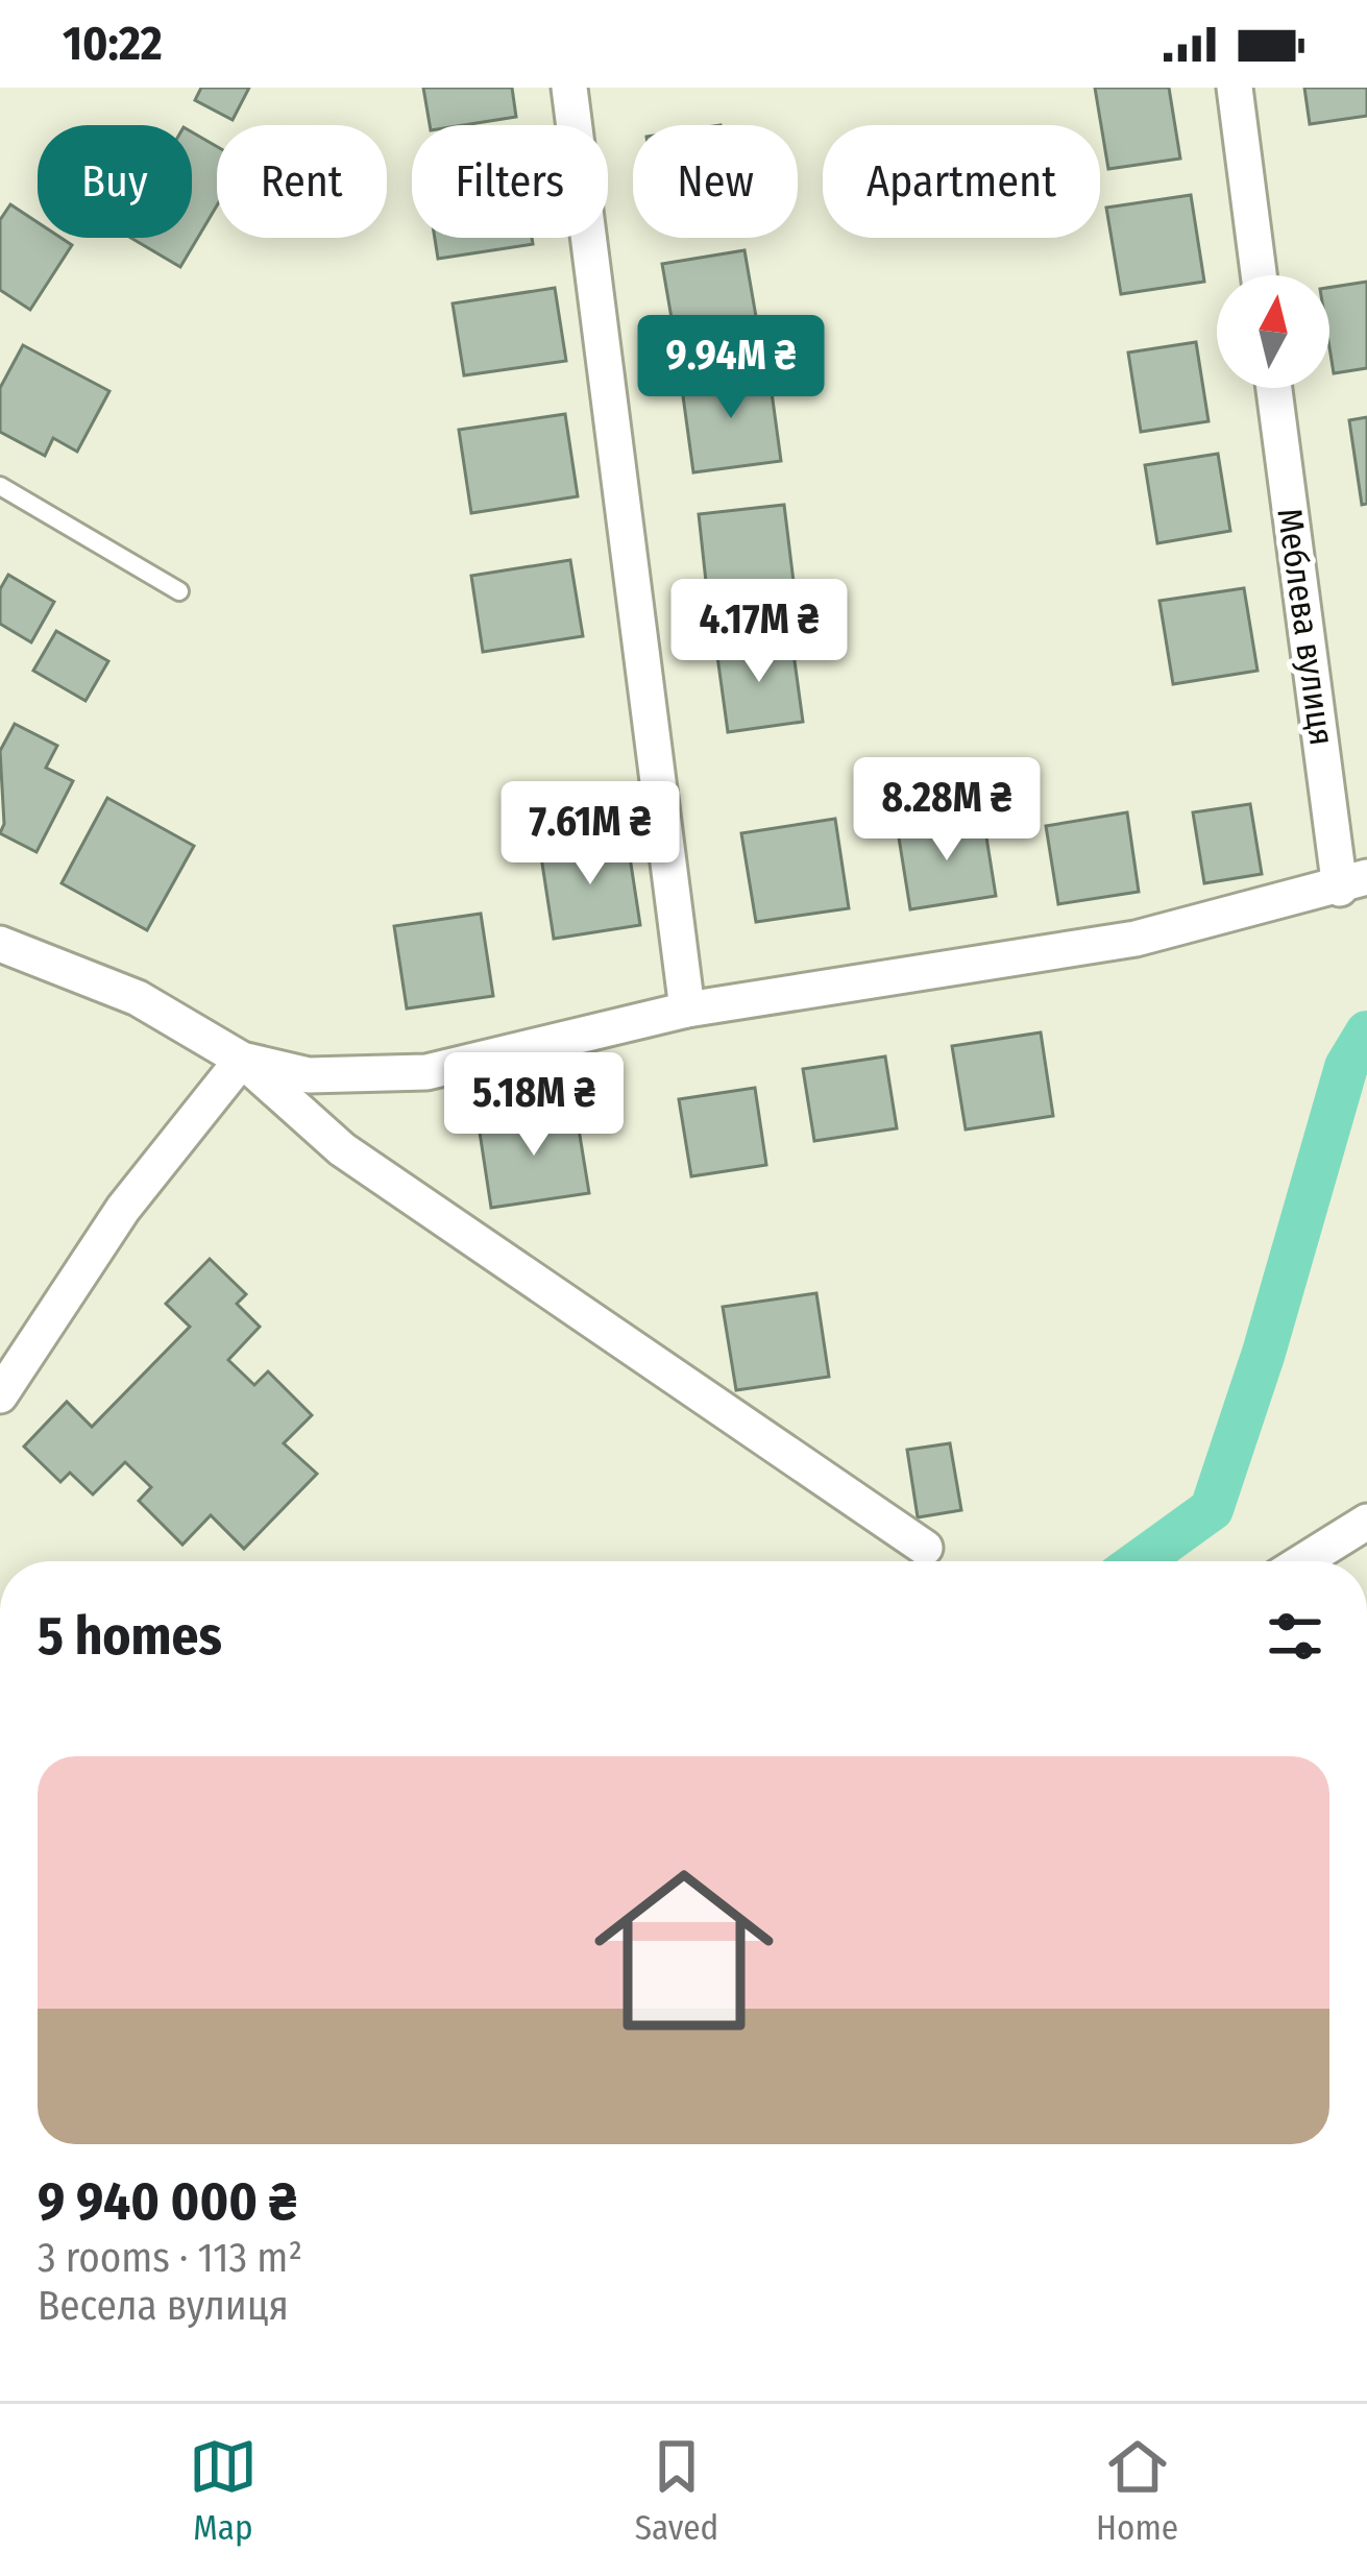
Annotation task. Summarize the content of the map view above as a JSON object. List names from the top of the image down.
{
  "streets": {
    "street": ["Меблева вулиця"]
  },
  "north": "top",
  "page": {
    "status": "10:22",
    "chip": [
      "Buy",
      "Rent",
      "Filters",
      "New",
      "Apartment"
    ],
    "price": [
      "9.94M ₴",
      "4.17M ₴",
      "8.28M ₴",
      "7.61M ₴",
      "5.18M ₴"
    ],
    "heading": "5 homes",
    "list": [
      {
        "name": "9 940 000 ₴",
        "note": "3 rooms · 113 m² · Весела вулиця"
      }
    ],
    "tabs": ["Map", "Saved", "Home"]
  }
}
